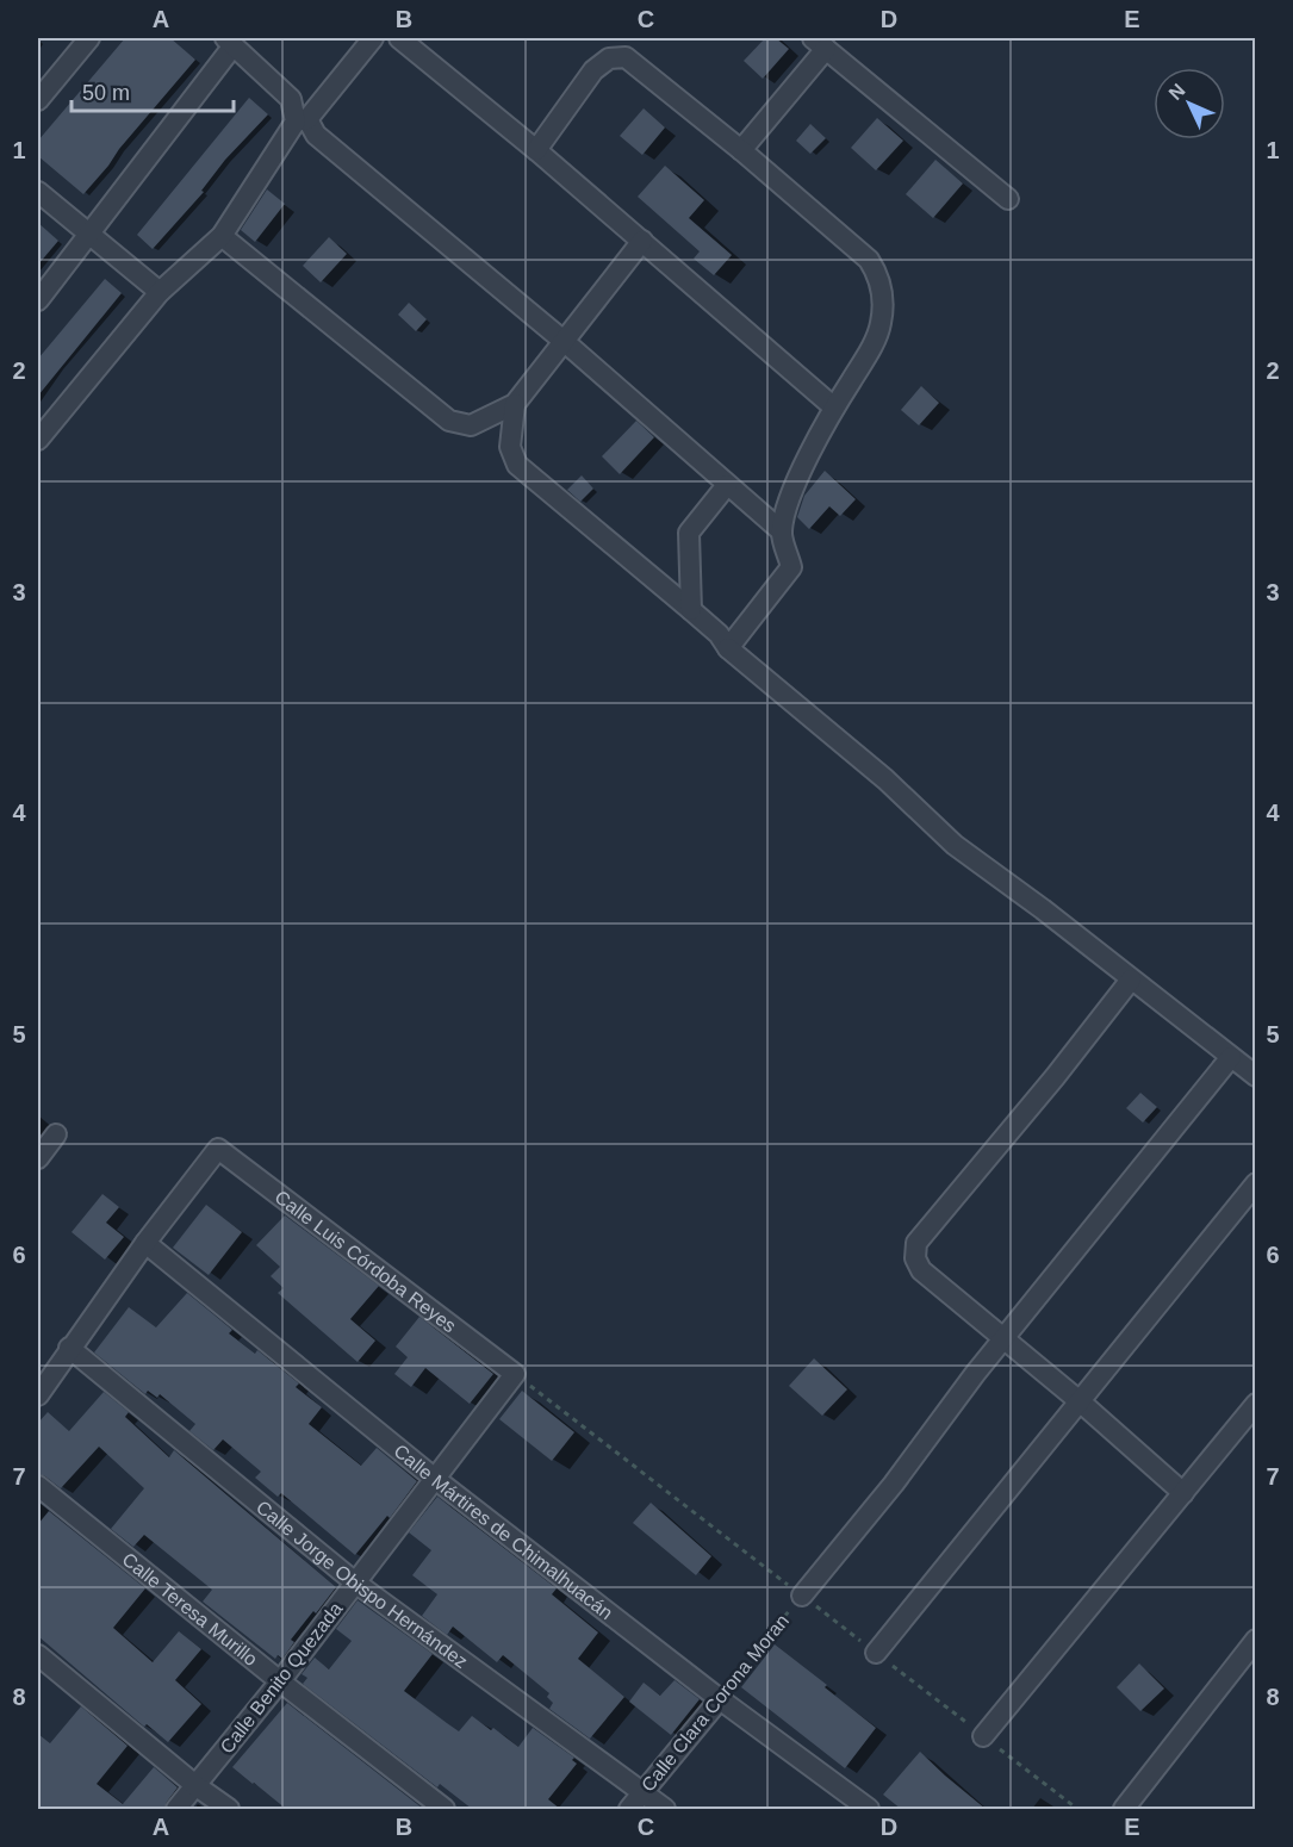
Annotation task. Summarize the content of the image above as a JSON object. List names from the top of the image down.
{
  "streets": {
    "street": [
      "Calle Luis Córdoba Reyes",
      "Calle Mártires de Chimalhuacán",
      "Calle Jorge Obispo Hernández",
      "Calle Teresa Murillo",
      "Calle Benito Quezada",
      "Calle Clara Corona Moran"
    ]
  },
  "crossings": [
    ["Calle Luis Córdoba Reyes", "Calle Mártires de Chimalhuacán"],
    ["Calle Luis Córdoba Reyes", "Calle Benito Quezada"],
    ["Calle Mártires de Chimalhuacán", "Calle Benito Quezada"],
    ["Calle Mártires de Chimalhuacán", "Calle Clara Corona Moran"],
    ["Calle Jorge Obispo Hernández", "Calle Benito Quezada"],
    ["Calle Jorge Obispo Hernández", "Calle Clara Corona Moran"],
    ["Calle Teresa Murillo", "Calle Benito Quezada"]
  ],
  "scale_bar": "50 m",
  "north": "top left",
  "grid": {
    "columns": [
      "A",
      "B",
      "C",
      "D",
      "E"
    ],
    "rows": [
      "1",
      "2",
      "3",
      "4",
      "5",
      "6",
      "7",
      "8"
    ]
  }
}
